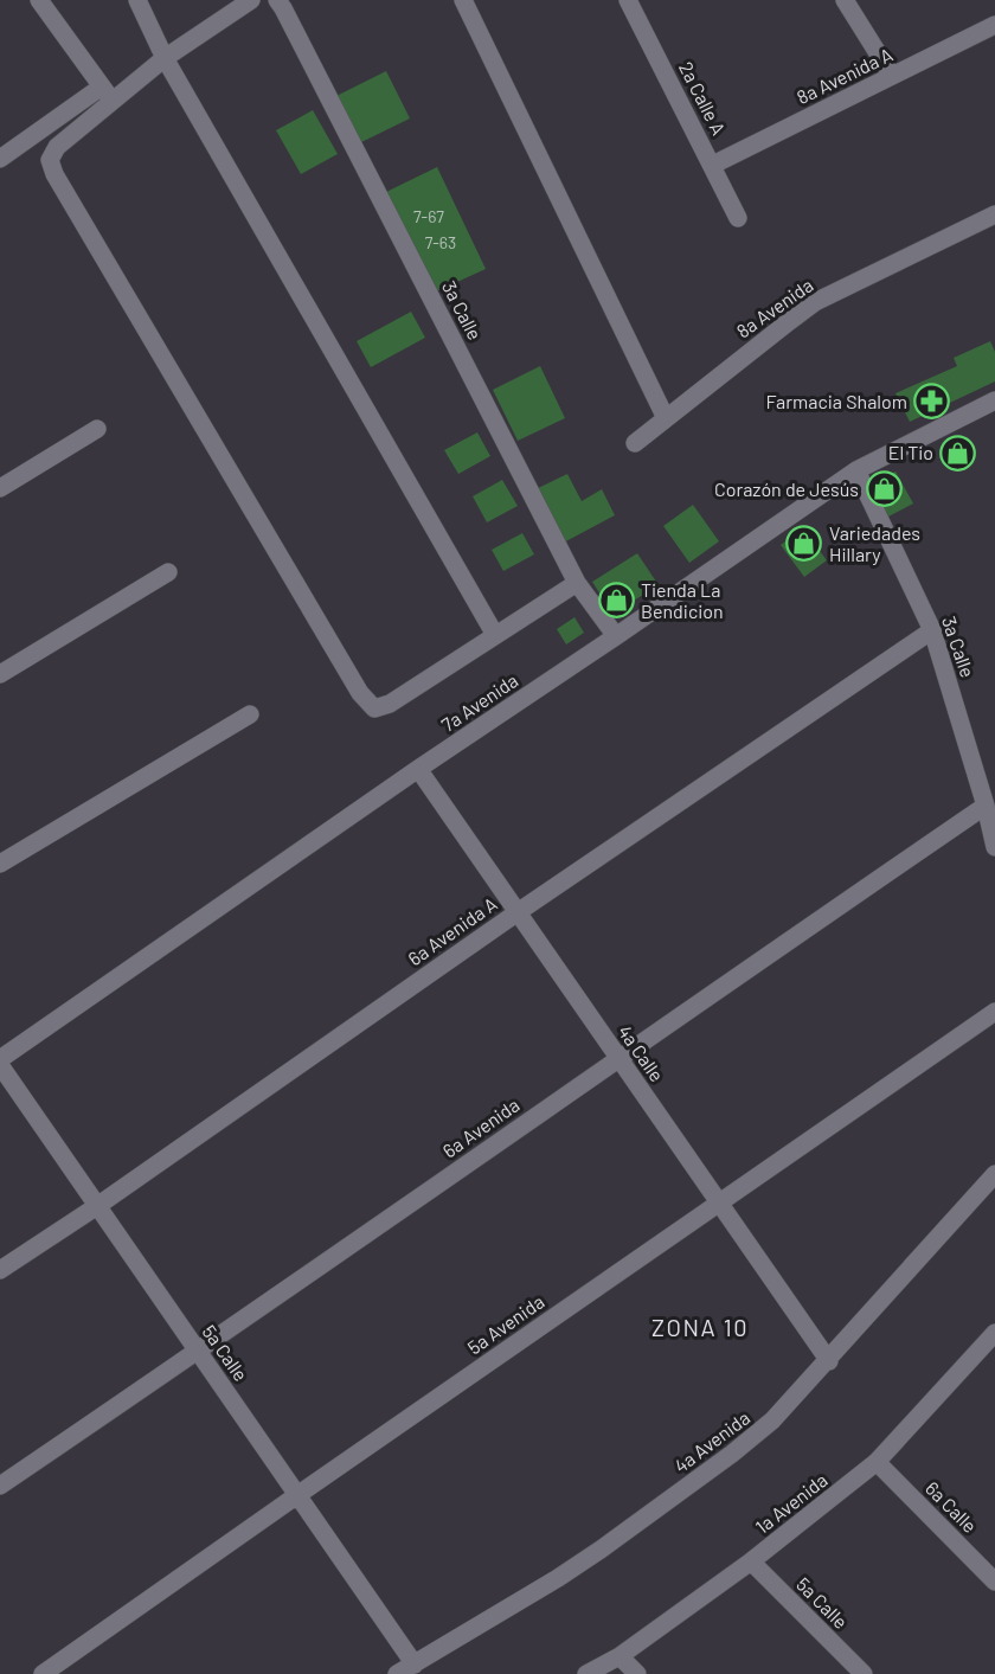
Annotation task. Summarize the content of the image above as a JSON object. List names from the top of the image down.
{
  "streets": {
    "street": [
      "8a Avenida A",
      "2a Calle A",
      "8a Avenida",
      "3a Calle",
      "7a Avenida",
      "6a Avenida A",
      "4a Calle",
      "6a Avenida",
      "5a Avenida",
      "5a Calle",
      "4a Avenida",
      "1a Avenida",
      "6a Calle"
    ]
  },
  "crossings": [
    ["8a Avenida A", "2a Calle A"],
    ["3a Calle", "7a Avenida"],
    ["3a Calle", "6a Avenida A"],
    ["3a Calle", "6a Avenida"],
    ["7a Avenida", "4a Calle"],
    ["6a Avenida A", "4a Calle"],
    ["6a Avenida A", "5a Calle"],
    ["4a Calle", "6a Avenida"],
    ["4a Calle", "5a Avenida"],
    ["4a Calle", "4a Avenida"],
    ["6a Avenida", "5a Calle"],
    ["5a Avenida", "5a Calle"],
    ["5a Calle", "4a Avenida"],
    ["5a Calle", "1a Avenida"],
    ["1a Avenida", "6a Calle"]
  ],
  "districts": ["ZONA 10"],
  "places": {
    "pharmacy": ["Farmacia Shalom"],
    "shop": [
      "El Tio",
      "Corazón de Jesús",
      "Variedades Hillary",
      "Tienda La Bendicion"
    ]
  },
  "house_numbers": ["7-67", "7-63"]
}
